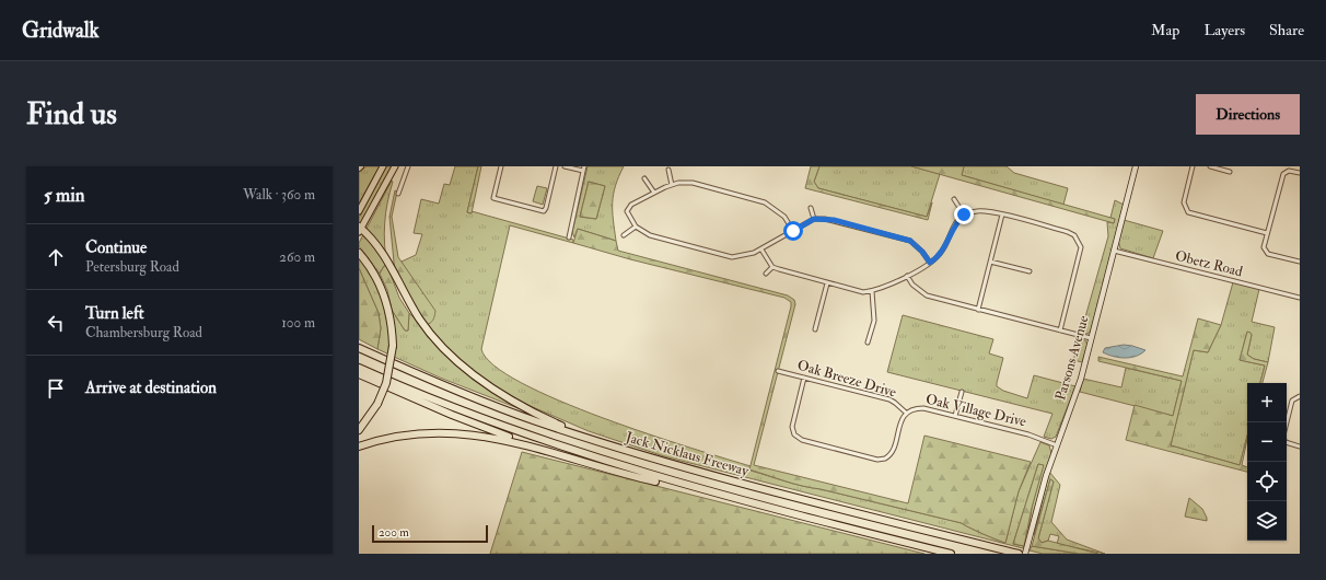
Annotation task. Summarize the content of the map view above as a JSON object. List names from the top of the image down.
{
  "streets": {
    "highway": ["Jack Nicklaus Freeway"],
    "street": [
      "Obetz Road",
      "Parsons Avenue",
      "Oak Breeze Drive",
      "Oak Village Drive"
    ]
  },
  "crossings": [
    ["Obetz Road", "Parsons Avenue"],
    ["Parsons Avenue", "Oak Village Drive"],
    ["Oak Breeze Drive", "Oak Village Drive"]
  ],
  "scale_bar": "200 m",
  "page": {
    "header": "Gridwalk",
    "nav": ["Map", "Layers", "Share"],
    "buttons": "Directions",
    "title": "Find us",
    "heading": ["5 min", "Walk · 360 m"],
    "list": [
      ["Continue", "Petersburg Road", "260 m"],
      ["Turn left", "Chambersburg Road", "100 m"],
      "Arrive at destination"
    ],
    "map_buttons": ["+", "−"],
    "scale": "200 m"
  }
}
